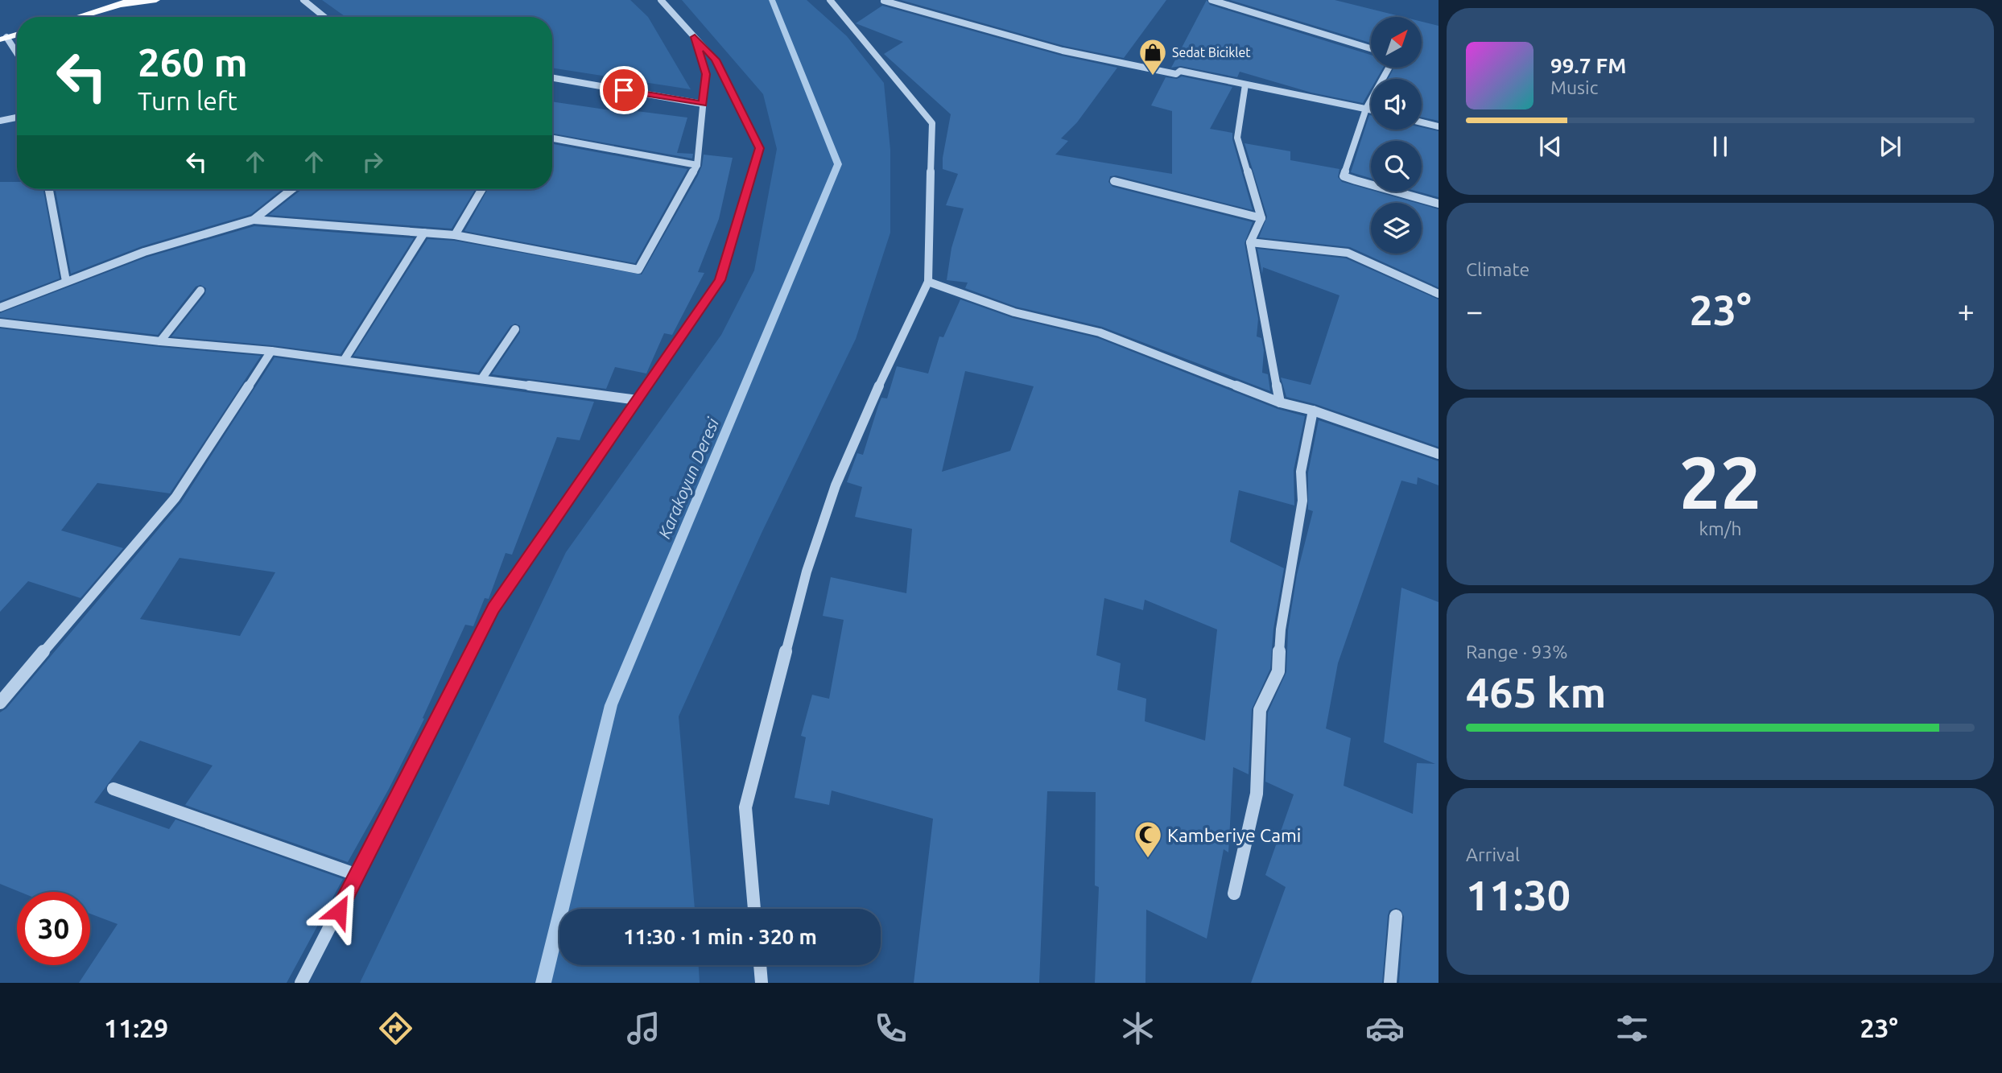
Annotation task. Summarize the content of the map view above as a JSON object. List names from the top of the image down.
{
  "water": ["Karakoyun Deresi"],
  "places": {
    "shop": ["Sedat Biciklet"],
    "mosque": ["Kamberiye Cami"]
  },
  "north": "top right",
  "page": {
    "turn": ["260 m", "Turn left"],
    "song": ["99.7 FM", "Music"],
    "tile": [
      "Climate",
      ["22", "km/h"],
      ["Range · 93%", "465 km"],
      ["Arrival", "11:30"]
    ],
    "heat": ["−", "23°", "+"],
    "limit": "30",
    "trip": "11:30 · 1 min · 320 m",
    "tabs": ["11:29", "23°"]
  }
}
